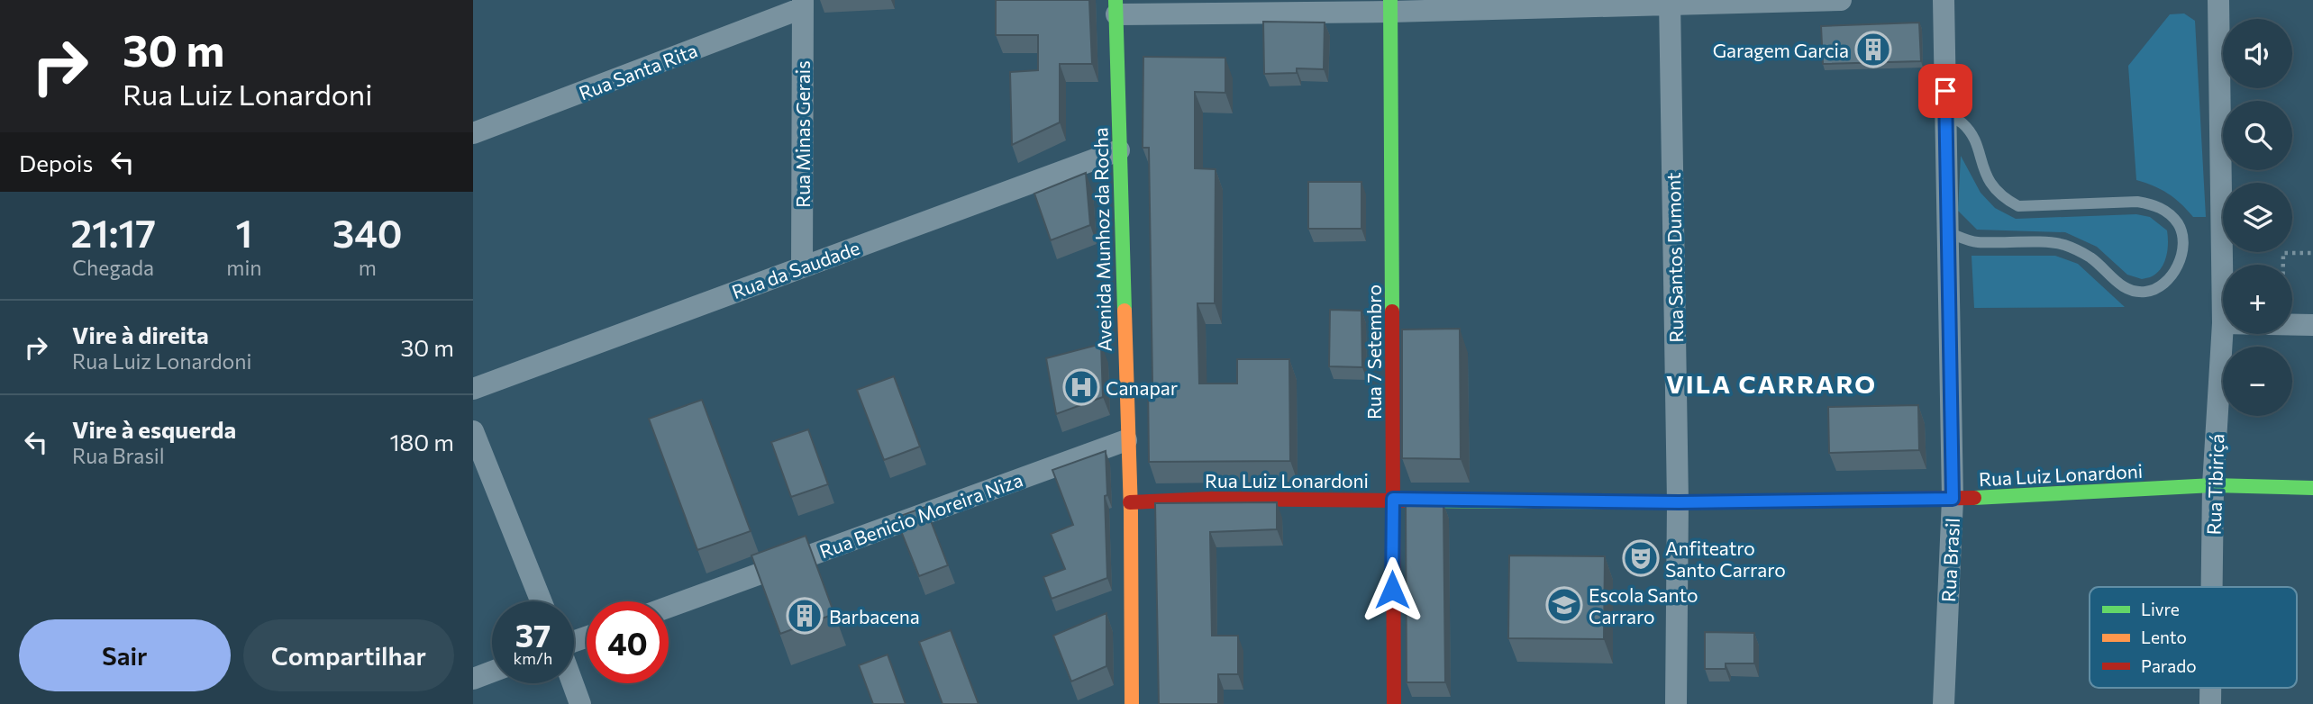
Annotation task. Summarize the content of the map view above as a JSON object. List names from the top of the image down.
{
  "streets": {
    "street": [
      "Rua Santa Rita",
      "Rua Minas Gerais",
      "Avenida Munhoz da Rocha",
      "Rua Santos Dumont",
      "Rua da Saudade",
      "Rua 7 Setembro",
      "Rua Luiz Lonardoni",
      "Rua Tibiriçá",
      "Rua Benicio Moreira Niza",
      "Rua Brasil"
    ]
  },
  "crossings": [
    ["Rua Santa Rita", "Rua Minas Gerais"],
    ["Rua Minas Gerais", "Rua da Saudade"],
    ["Avenida Munhoz da Rocha", "Rua da Saudade"],
    ["Avenida Munhoz da Rocha", "Rua Luiz Lonardoni"],
    ["Avenida Munhoz da Rocha", "Rua Benicio Moreira Niza"],
    ["Rua Santos Dumont", "Rua Luiz Lonardoni"],
    ["Rua 7 Setembro", "Rua Luiz Lonardoni"],
    ["Rua Luiz Lonardoni", "Rua Tibiriçá"],
    ["Rua Luiz Lonardoni", "Rua Brasil"]
  ],
  "districts": ["VILA CARRARO"],
  "places": {
    "building": ["Garagem Garcia", "Barbacena"],
    "hospital": ["Canapar"],
    "theatre": ["Anfiteatro Santo Carraro"],
    "school or university": ["Escola Santo Carraro"]
  },
  "legend": ["Livre", "Lento", "Parado"],
  "page": {
    "turn": ["30 m", "Rua Luiz Lonardoni"],
    "map_buttons": ["+", "−"],
    "then": "Depois",
    "eta": [
      "21:17",
      "Chegada",
      "1",
      "min",
      "340",
      "m"
    ],
    "list": [
      {
        "name": "Vire à direita",
        "note": "Rua Luiz Lonardoni",
        "value": "30 m"
      },
      {
        "name": "Vire à esquerda",
        "note": "Rua Brasil",
        "value": "180 m"
      }
    ],
    "speed": "37 km/h",
    "limit": "40",
    "buttons": ["Sair", "Compartilhar"]
  }
}
